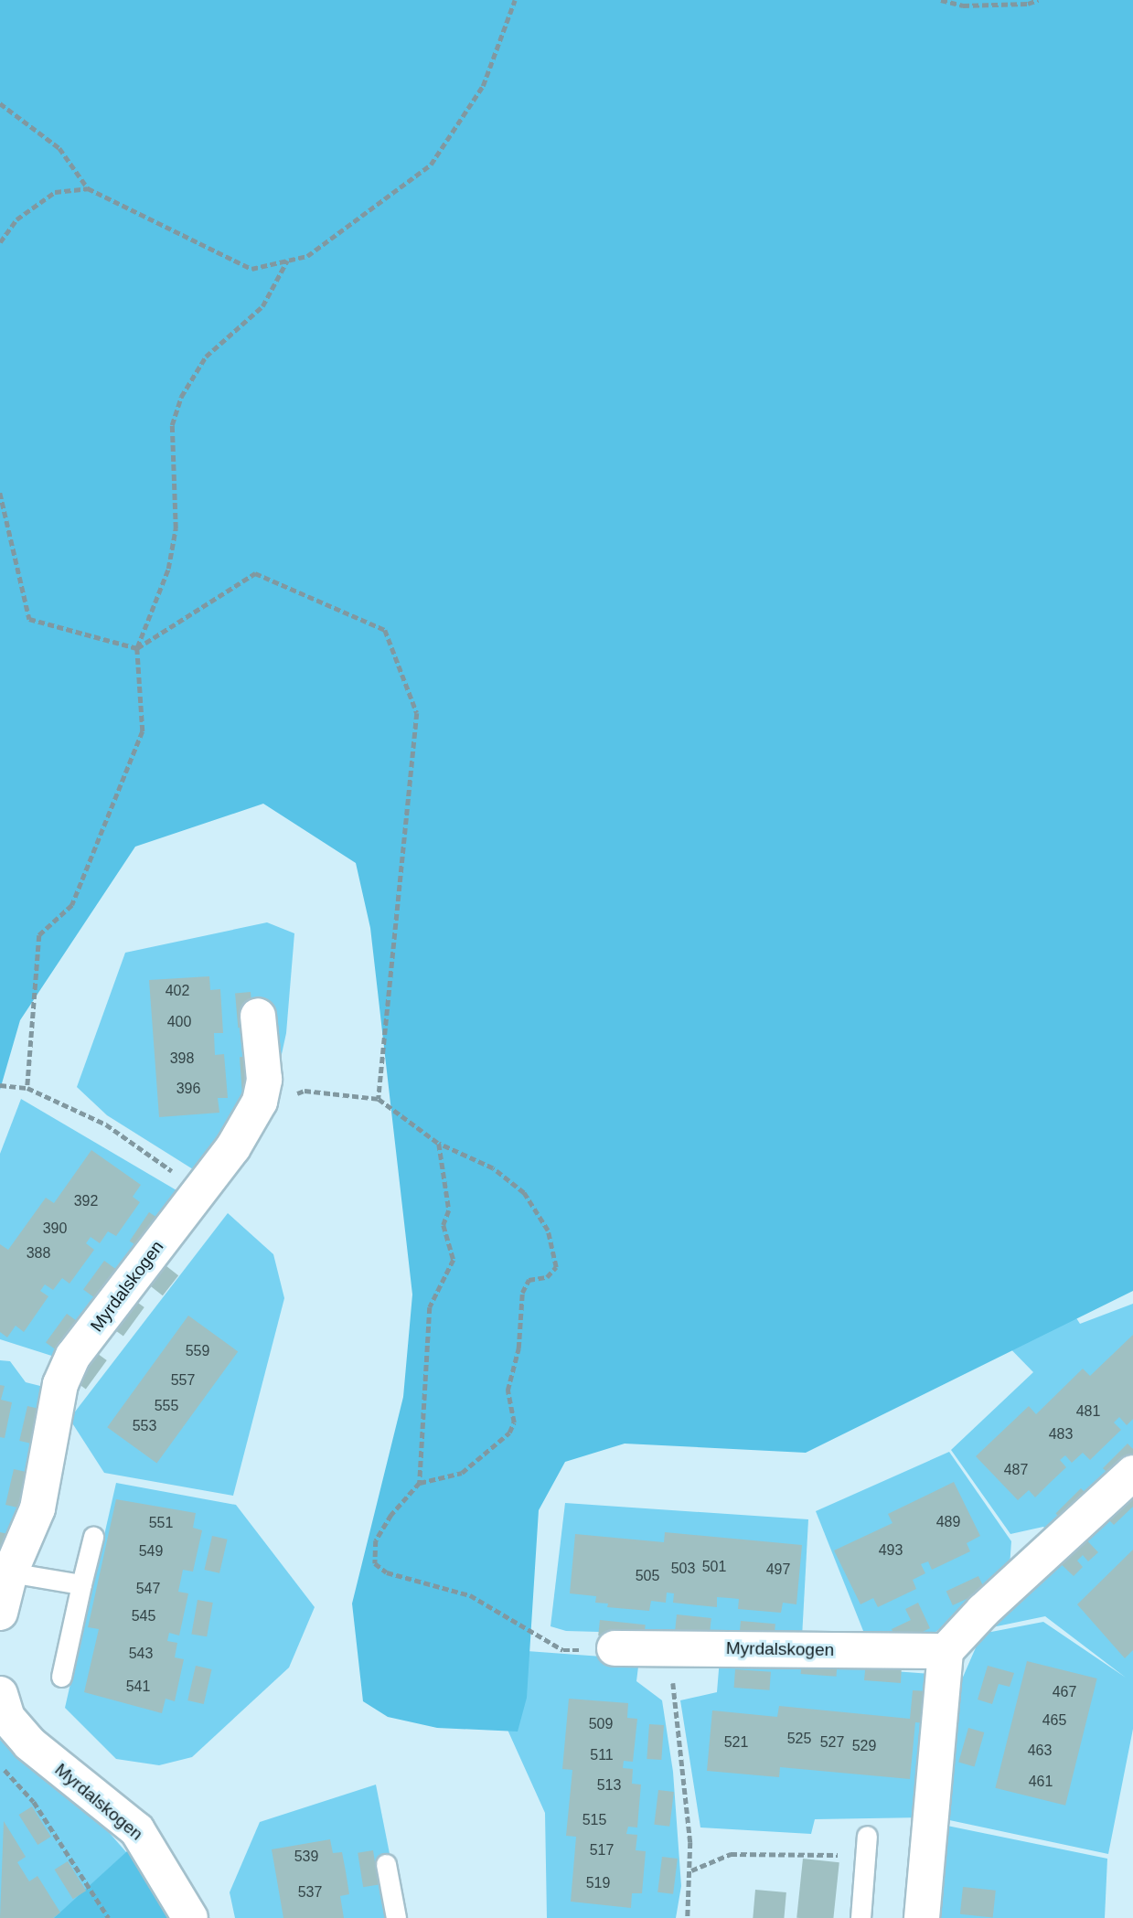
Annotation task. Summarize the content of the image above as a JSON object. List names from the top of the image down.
{
  "streets": {
    "street": ["Myrdalskogen"]
  },
  "house_numbers": [
    "402",
    "400",
    "398",
    "396",
    "392",
    "390",
    "388",
    "559",
    "557",
    "555",
    "481",
    "553",
    "483",
    "487",
    "489",
    "551",
    "493",
    "549",
    "501",
    "503",
    "497",
    "505",
    "547",
    "545",
    "543",
    "541",
    "467",
    "465",
    "509",
    "525",
    "521",
    "527",
    "529",
    "463",
    "511",
    "461",
    "513",
    "515",
    "517",
    "539",
    "519",
    "537"
  ]
}
